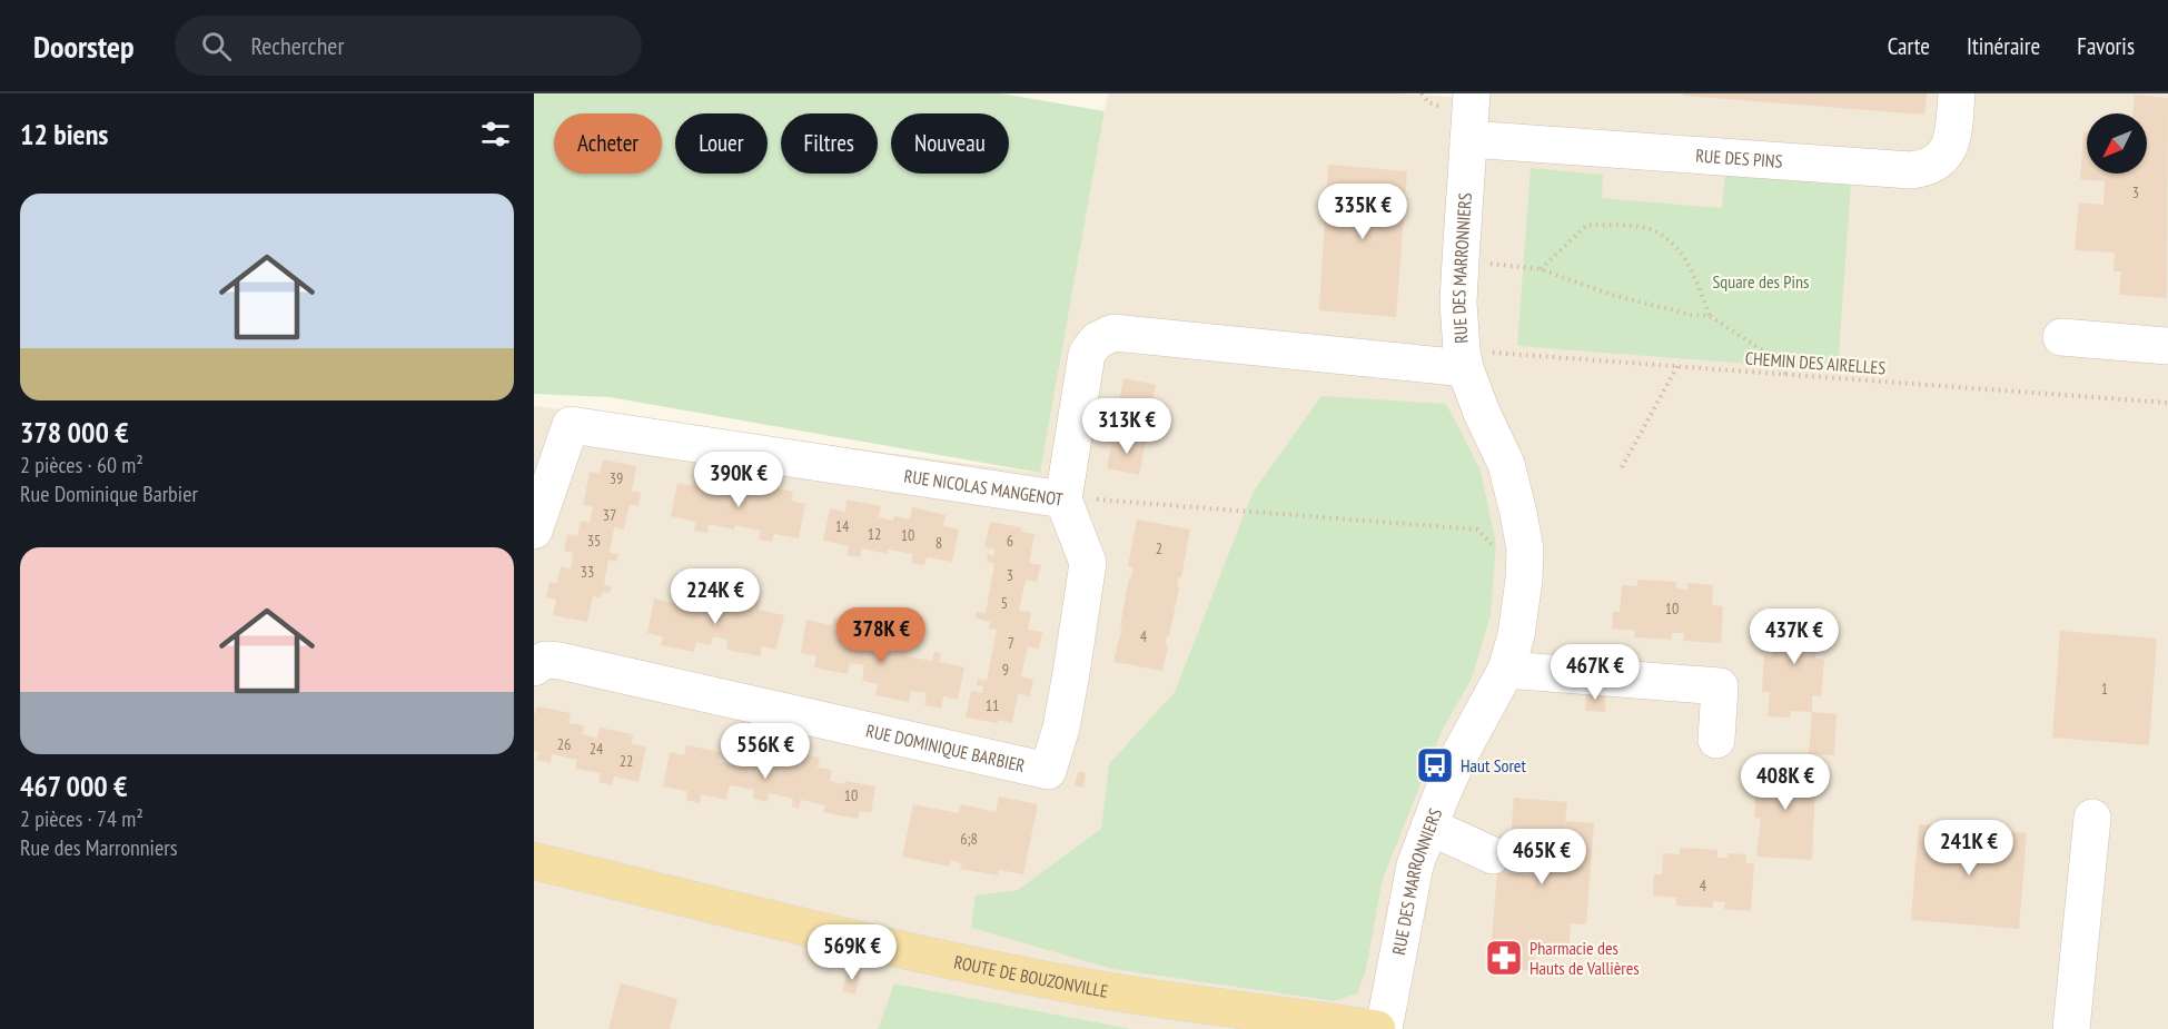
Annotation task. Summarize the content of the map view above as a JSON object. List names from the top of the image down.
{
  "streets": {
    "main road": ["ROUTE DE BOUZONVILLE"],
    "street": [
      "RUE DES PINS",
      "RUE DES MARRONNIERS",
      "RUE NICOLAS MANGENOT",
      "RUE DOMINIQUE BARBIER"
    ],
    "path": ["CHEMIN DES AIRELLES"]
  },
  "crossings": [
    ["RUE DES PINS", "RUE DES MARRONNIERS"],
    ["RUE DES MARRONNIERS", "CHEMIN DES AIRELLES"],
    ["RUE DES MARRONNIERS", "RUE NICOLAS MANGENOT"],
    ["CHEMIN DES AIRELLES", "RUE NICOLAS MANGENOT"],
    ["RUE NICOLAS MANGENOT", "RUE DOMINIQUE BARBIER"]
  ],
  "parks": ["Square des Pins"],
  "places": {
    "bus stop": ["Haut Soret"],
    "pharmacy": ["Pharmacie des Hauts de Vallières"]
  },
  "house_numbers": [
    "3",
    "39",
    "37",
    "14",
    "12",
    "10",
    "35",
    "6",
    "8",
    "2",
    "33",
    "3",
    "5",
    "10",
    "4",
    "7",
    "9",
    "1",
    "11",
    "26",
    "24",
    "22",
    "10",
    "6;8",
    "4"
  ],
  "north": "bottom left",
  "page": {
    "header": "Doorstep",
    "search": "Rechercher",
    "nav": ["Carte", "Itinéraire", "Favoris"],
    "heading": "12 biens",
    "chip": [
      "Acheter",
      "Louer",
      "Filtres",
      "Nouveau"
    ],
    "list": [
      {
        "name": "378 000 €",
        "note": "2 pièces · 60 m² · Rue Dominique Barbier"
      },
      {
        "name": "467 000 €",
        "note": "2 pièces · 74 m² · Rue des Marronniers"
      }
    ],
    "price": [
      "335K €",
      "313K €",
      "390K €",
      "224K €",
      "378K €",
      "437K €",
      "467K €",
      "556K €",
      "408K €",
      "241K €",
      "465K €",
      "569K €"
    ]
  }
}
